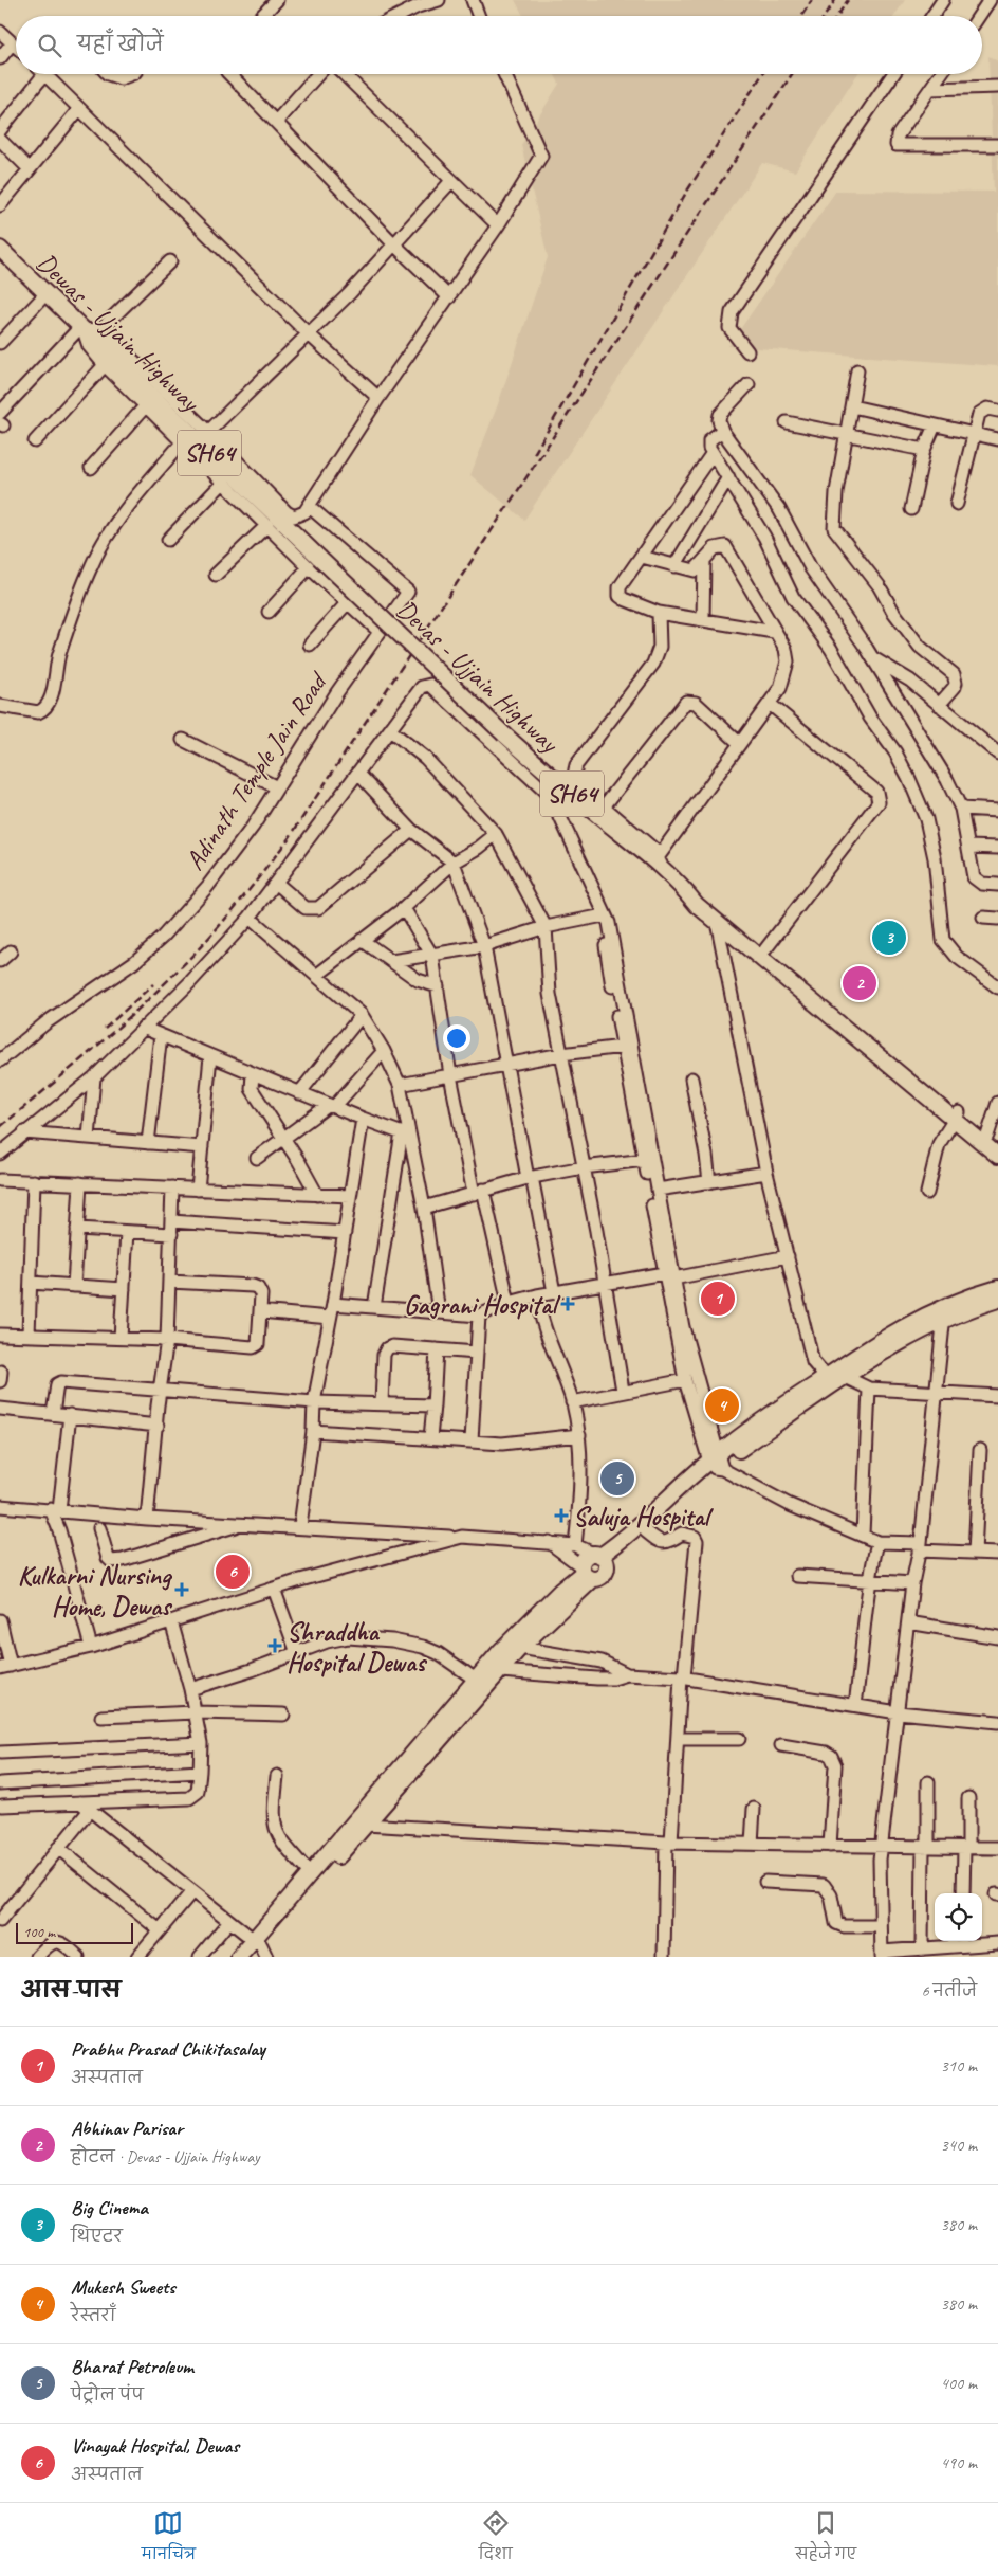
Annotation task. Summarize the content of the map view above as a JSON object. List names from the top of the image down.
{
  "streets": {
    "main road": ["Dewas - Ujjain Highway", "SH64", "Devas - Ujjain Highway"],
    "street": ["Adinath Temple Jain Road"]
  },
  "crossings": [
    ["Dewas - Ujjain Highway", "Devas - Ujjain Highway"]
  ],
  "places": {
    "health": [
      "Gagrani Hospital",
      "Saluja Hospital",
      "Kulkarni Nursing Home, Dewas",
      "Shraddha Hospital Dewas"
    ]
  },
  "scale_bar": "100 m",
  "page": {
    "search": "यहाँ खोजें",
    "pins": [
      "3",
      "2",
      "1",
      "4",
      "5",
      "6"
    ],
    "scale": "100 m",
    "heading": ["आस-पास", "6 नतीजे"],
    "list": [
      {
        "mark": "1",
        "name": "Prabhu Prasad Chikitasalay",
        "note": "अस्पताल",
        "value": "310 m"
      },
      {
        "mark": "2",
        "name": "Abhinav Parisar",
        "note": "होटल · Devas - Ujjain Highway",
        "value": "340 m"
      },
      {
        "mark": "3",
        "name": "Big Cinema",
        "note": "थिएटर",
        "value": "380 m"
      },
      {
        "mark": "4",
        "name": "Mukesh Sweets",
        "note": "रेस्तराँ",
        "value": "380 m"
      },
      {
        "mark": "5",
        "name": "Bharat Petroleum",
        "note": "पेट्रोल पंप",
        "value": "400 m"
      },
      {
        "mark": "6",
        "name": "Vinayak Hospital, Dewas",
        "note": "अस्पताल",
        "value": "490 m"
      }
    ],
    "nav": ["मानचित्र", "दिशा", "सहेजे गए"]
  }
}
